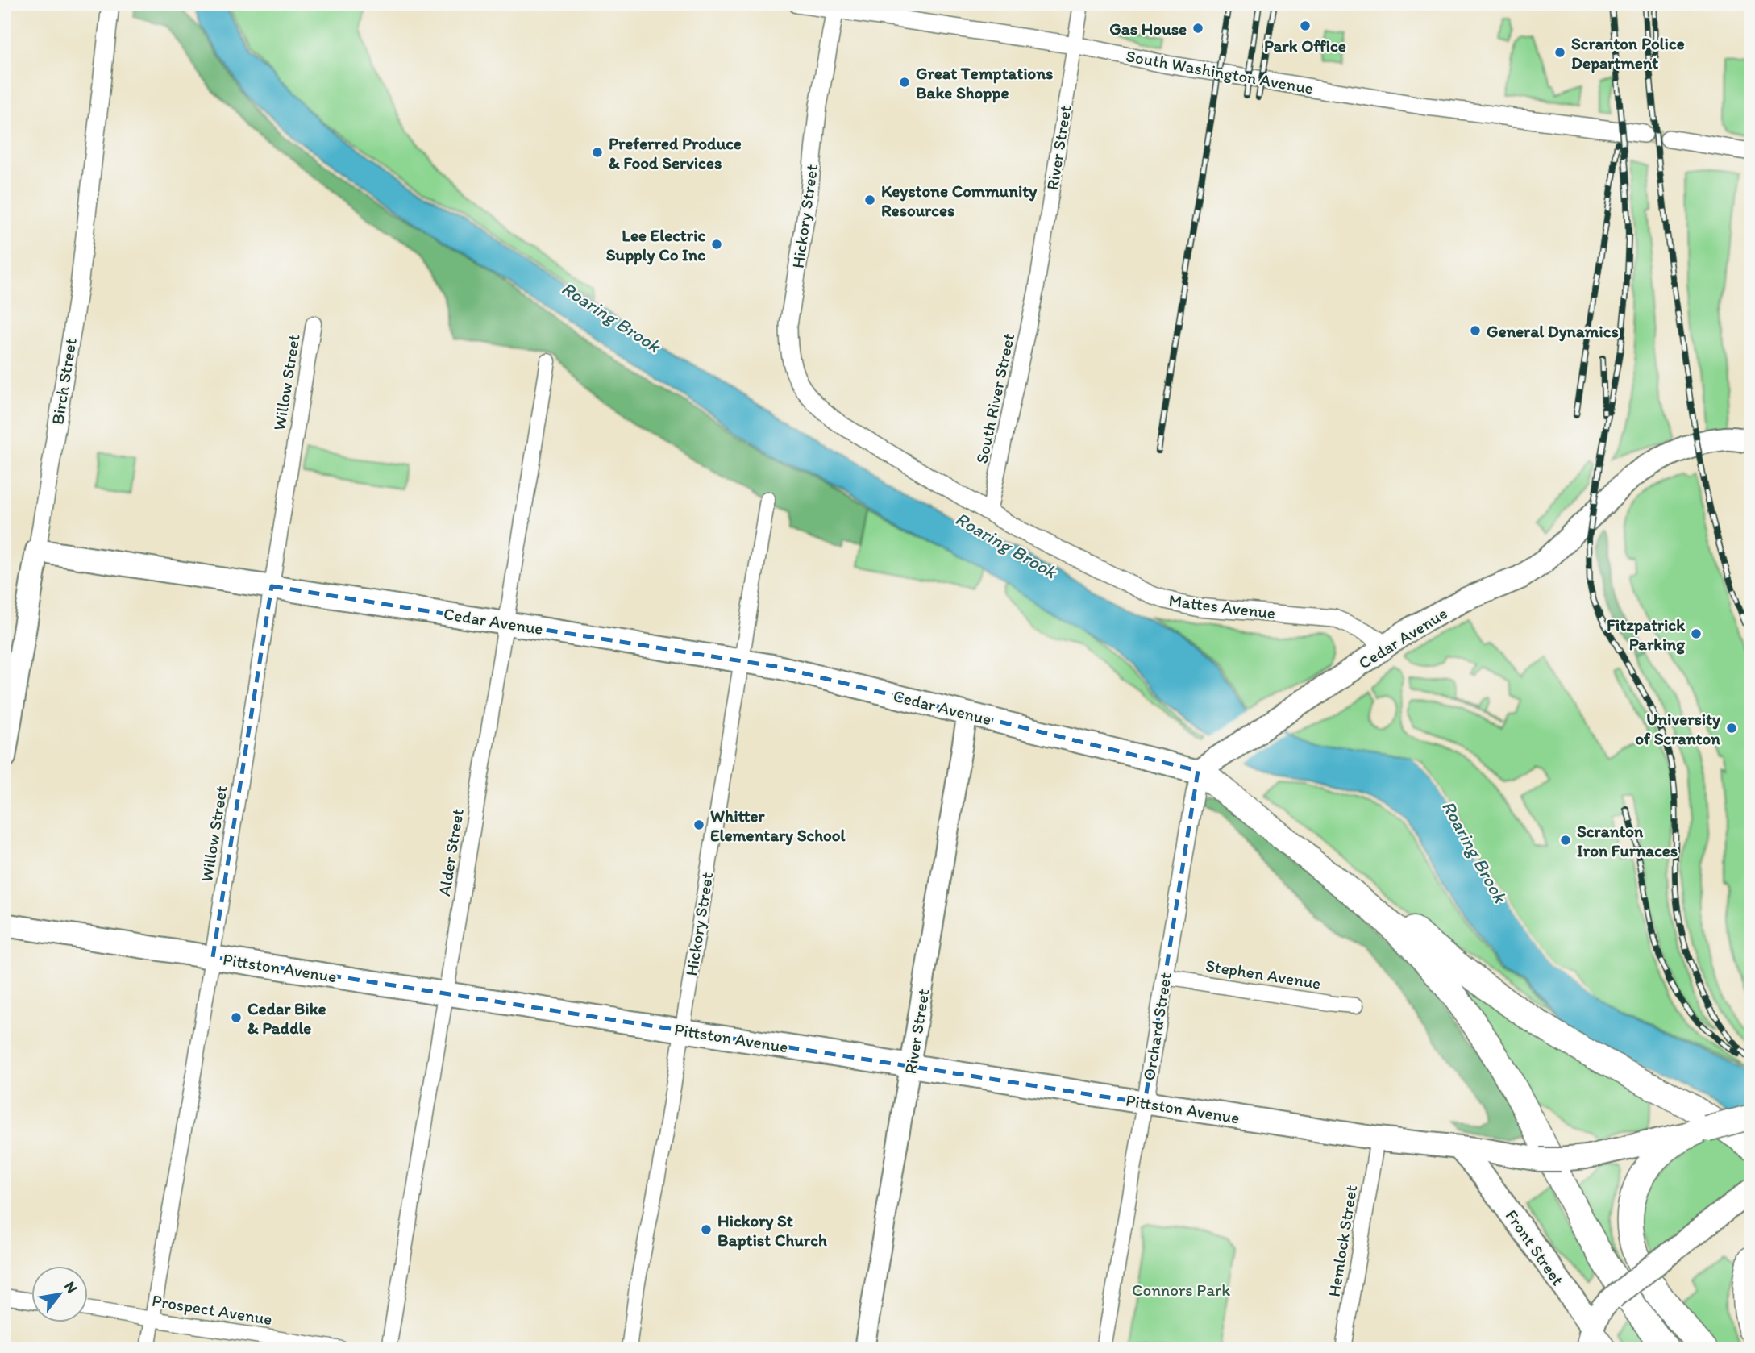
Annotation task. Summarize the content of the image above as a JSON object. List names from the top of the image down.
{
  "streets": {
    "main road": [
      "River Street",
      "Birch Street",
      "Cedar Avenue",
      "Pittston Avenue",
      "Front Street"
    ],
    "street": [
      "South Washington Avenue",
      "Hickory Street",
      "Willow Street",
      "South River Street",
      "Mattes Avenue",
      "Alder Street",
      "Stephen Avenue",
      "Orchard Street",
      "Hemlock Street",
      "Prospect Avenue"
    ]
  },
  "crossings": [
    ["South Washington Avenue", "River Street"],
    ["South Washington Avenue", "Hickory Street"],
    ["River Street", "South River Street"],
    ["River Street", "Cedar Avenue"],
    ["River Street", "Pittston Avenue"],
    ["Hickory Street", "Mattes Avenue"],
    ["Hickory Street", "Cedar Avenue"],
    ["Hickory Street", "Pittston Avenue"],
    ["Birch Street", "Cedar Avenue"],
    ["Willow Street", "Cedar Avenue"],
    ["Willow Street", "Pittston Avenue"],
    ["Willow Street", "Prospect Avenue"],
    ["South River Street", "Mattes Avenue"],
    ["Mattes Avenue", "Cedar Avenue"],
    ["Cedar Avenue", "Alder Street"],
    ["Cedar Avenue", "Orchard Street"],
    ["Alder Street", "Pittston Avenue"],
    ["Pittston Avenue", "Orchard Street"],
    ["Pittston Avenue", "Hemlock Street"],
    ["Pittston Avenue", "Front Street"],
    ["Stephen Avenue", "Orchard Street"]
  ],
  "water": ["Roaring Brook"],
  "parks": ["Connors Park"],
  "places": [
    "Park Office",
    "Gas House",
    "Scranton Police Department",
    "Great Temptations Bake Shoppe",
    "Preferred Produce & Food Services",
    "Keystone Community Resources",
    "Lee Electric Supply Co Inc",
    "General Dynamics",
    "Fitzpatrick Parking",
    "University of Scranton",
    "Whitter Elementary School",
    "Scranton Iron Furnaces",
    "Cedar Bike & Paddle",
    "Hickory St Baptist Church"
  ],
  "north": "top right"
}
